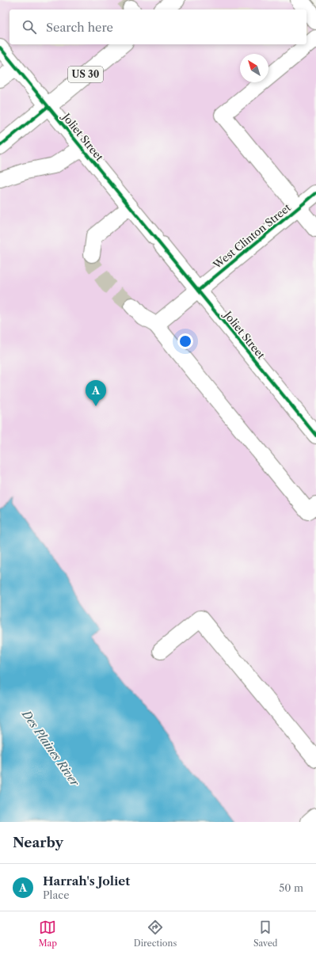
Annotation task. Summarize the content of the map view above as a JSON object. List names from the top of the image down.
{
  "streets": {
    "main road": ["US 30"],
    "street": ["Joliet Street", "West Clinton Street"]
  },
  "crossings": [
    ["US 30", "Joliet Street"],
    ["Joliet Street", "West Clinton Street"]
  ],
  "water": ["Des Plaines River"],
  "north": "top left",
  "page": {
    "search": "Search here",
    "pins": "A",
    "heading": "Nearby",
    "list": [
      {
        "mark": "A",
        "name": "Harrah's Joliet",
        "note": "Place",
        "value": "50 m"
      }
    ],
    "nav": ["Map", "Directions", "Saved"]
  }
}
